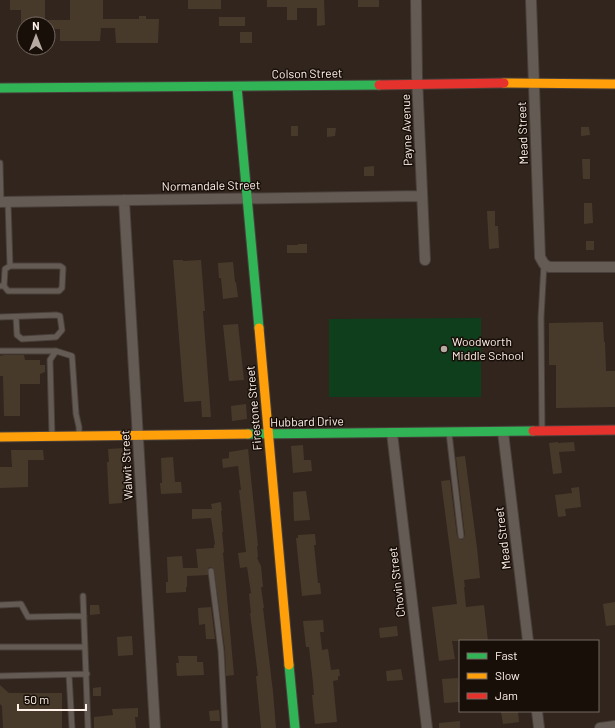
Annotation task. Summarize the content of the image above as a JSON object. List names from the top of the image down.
{
  "streets": {
    "street": [
      "Colson Street",
      "Payne Avenue",
      "Mead Street",
      "Normandale Street",
      "Firestone Street",
      "Hubbard Drive",
      "Walwit Street",
      "Chovin Street"
    ]
  },
  "crossings": [
    ["Colson Street", "Payne Avenue"],
    ["Colson Street", "Mead Street"],
    ["Colson Street", "Firestone Street"],
    ["Payne Avenue", "Normandale Street"],
    ["Mead Street", "Hubbard Drive"],
    ["Normandale Street", "Firestone Street"],
    ["Normandale Street", "Walwit Street"],
    ["Firestone Street", "Hubbard Drive"],
    ["Hubbard Drive", "Walwit Street"],
    ["Hubbard Drive", "Chovin Street"]
  ],
  "places": ["Woodworth Middle School"],
  "legend": ["Fast", "Slow", "Jam"],
  "scale_bar": "50 m",
  "north": "top"
}
